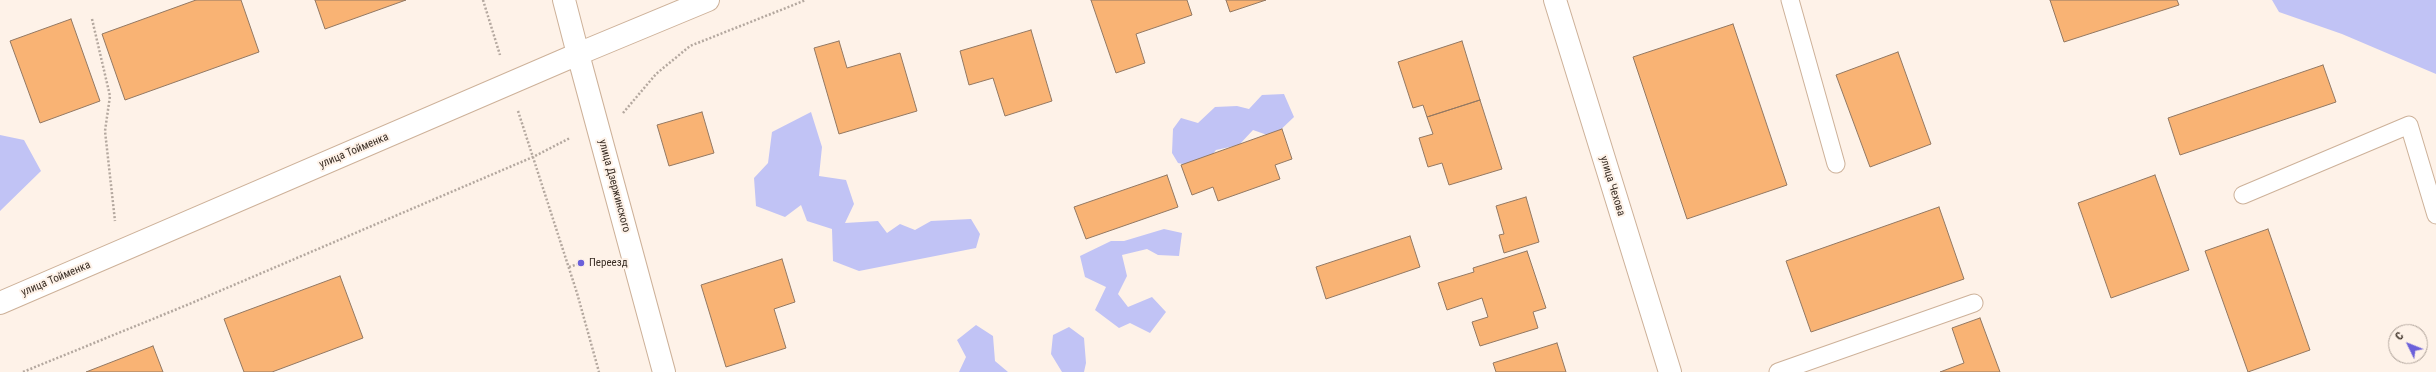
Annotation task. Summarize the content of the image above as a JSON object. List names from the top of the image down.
{
  "streets": {
    "street": ["улица Тойменка", "улица Дзержинского", "улица Чехова"]
  },
  "crossings": [
    ["улица Тойменка", "улица Дзержинского"]
  ],
  "places": ["Переезд"],
  "north": "top left"
}
